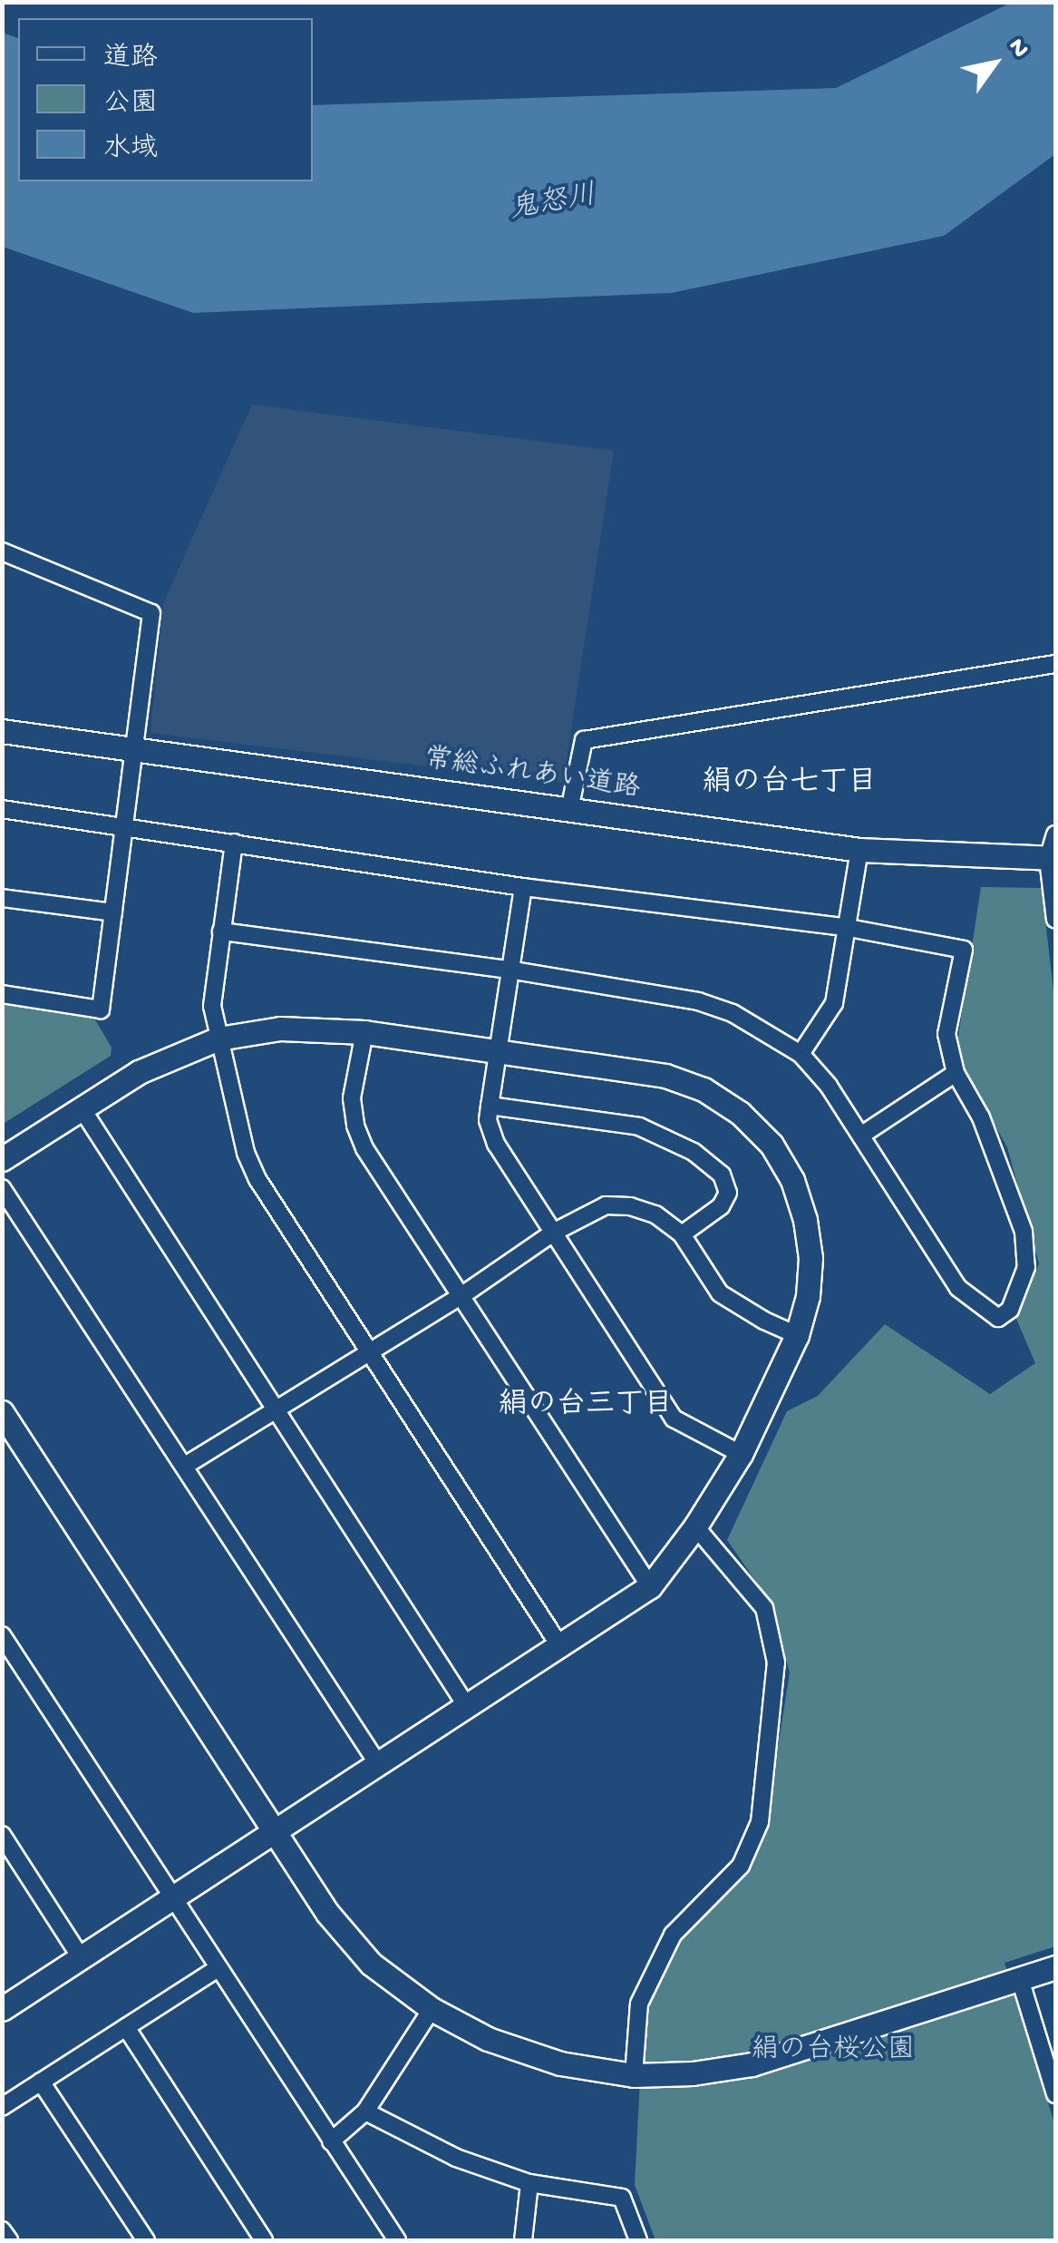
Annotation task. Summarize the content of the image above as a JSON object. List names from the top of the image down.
{
  "streets": {
    "street": ["常総ふれあい道路"]
  },
  "districts": ["絹の台七丁目", "絹の台三丁目"],
  "water": ["鬼怒川"],
  "parks": ["絹の台桜公園"],
  "legend": ["道路", "公園", "水域"],
  "north": "top right"
}
